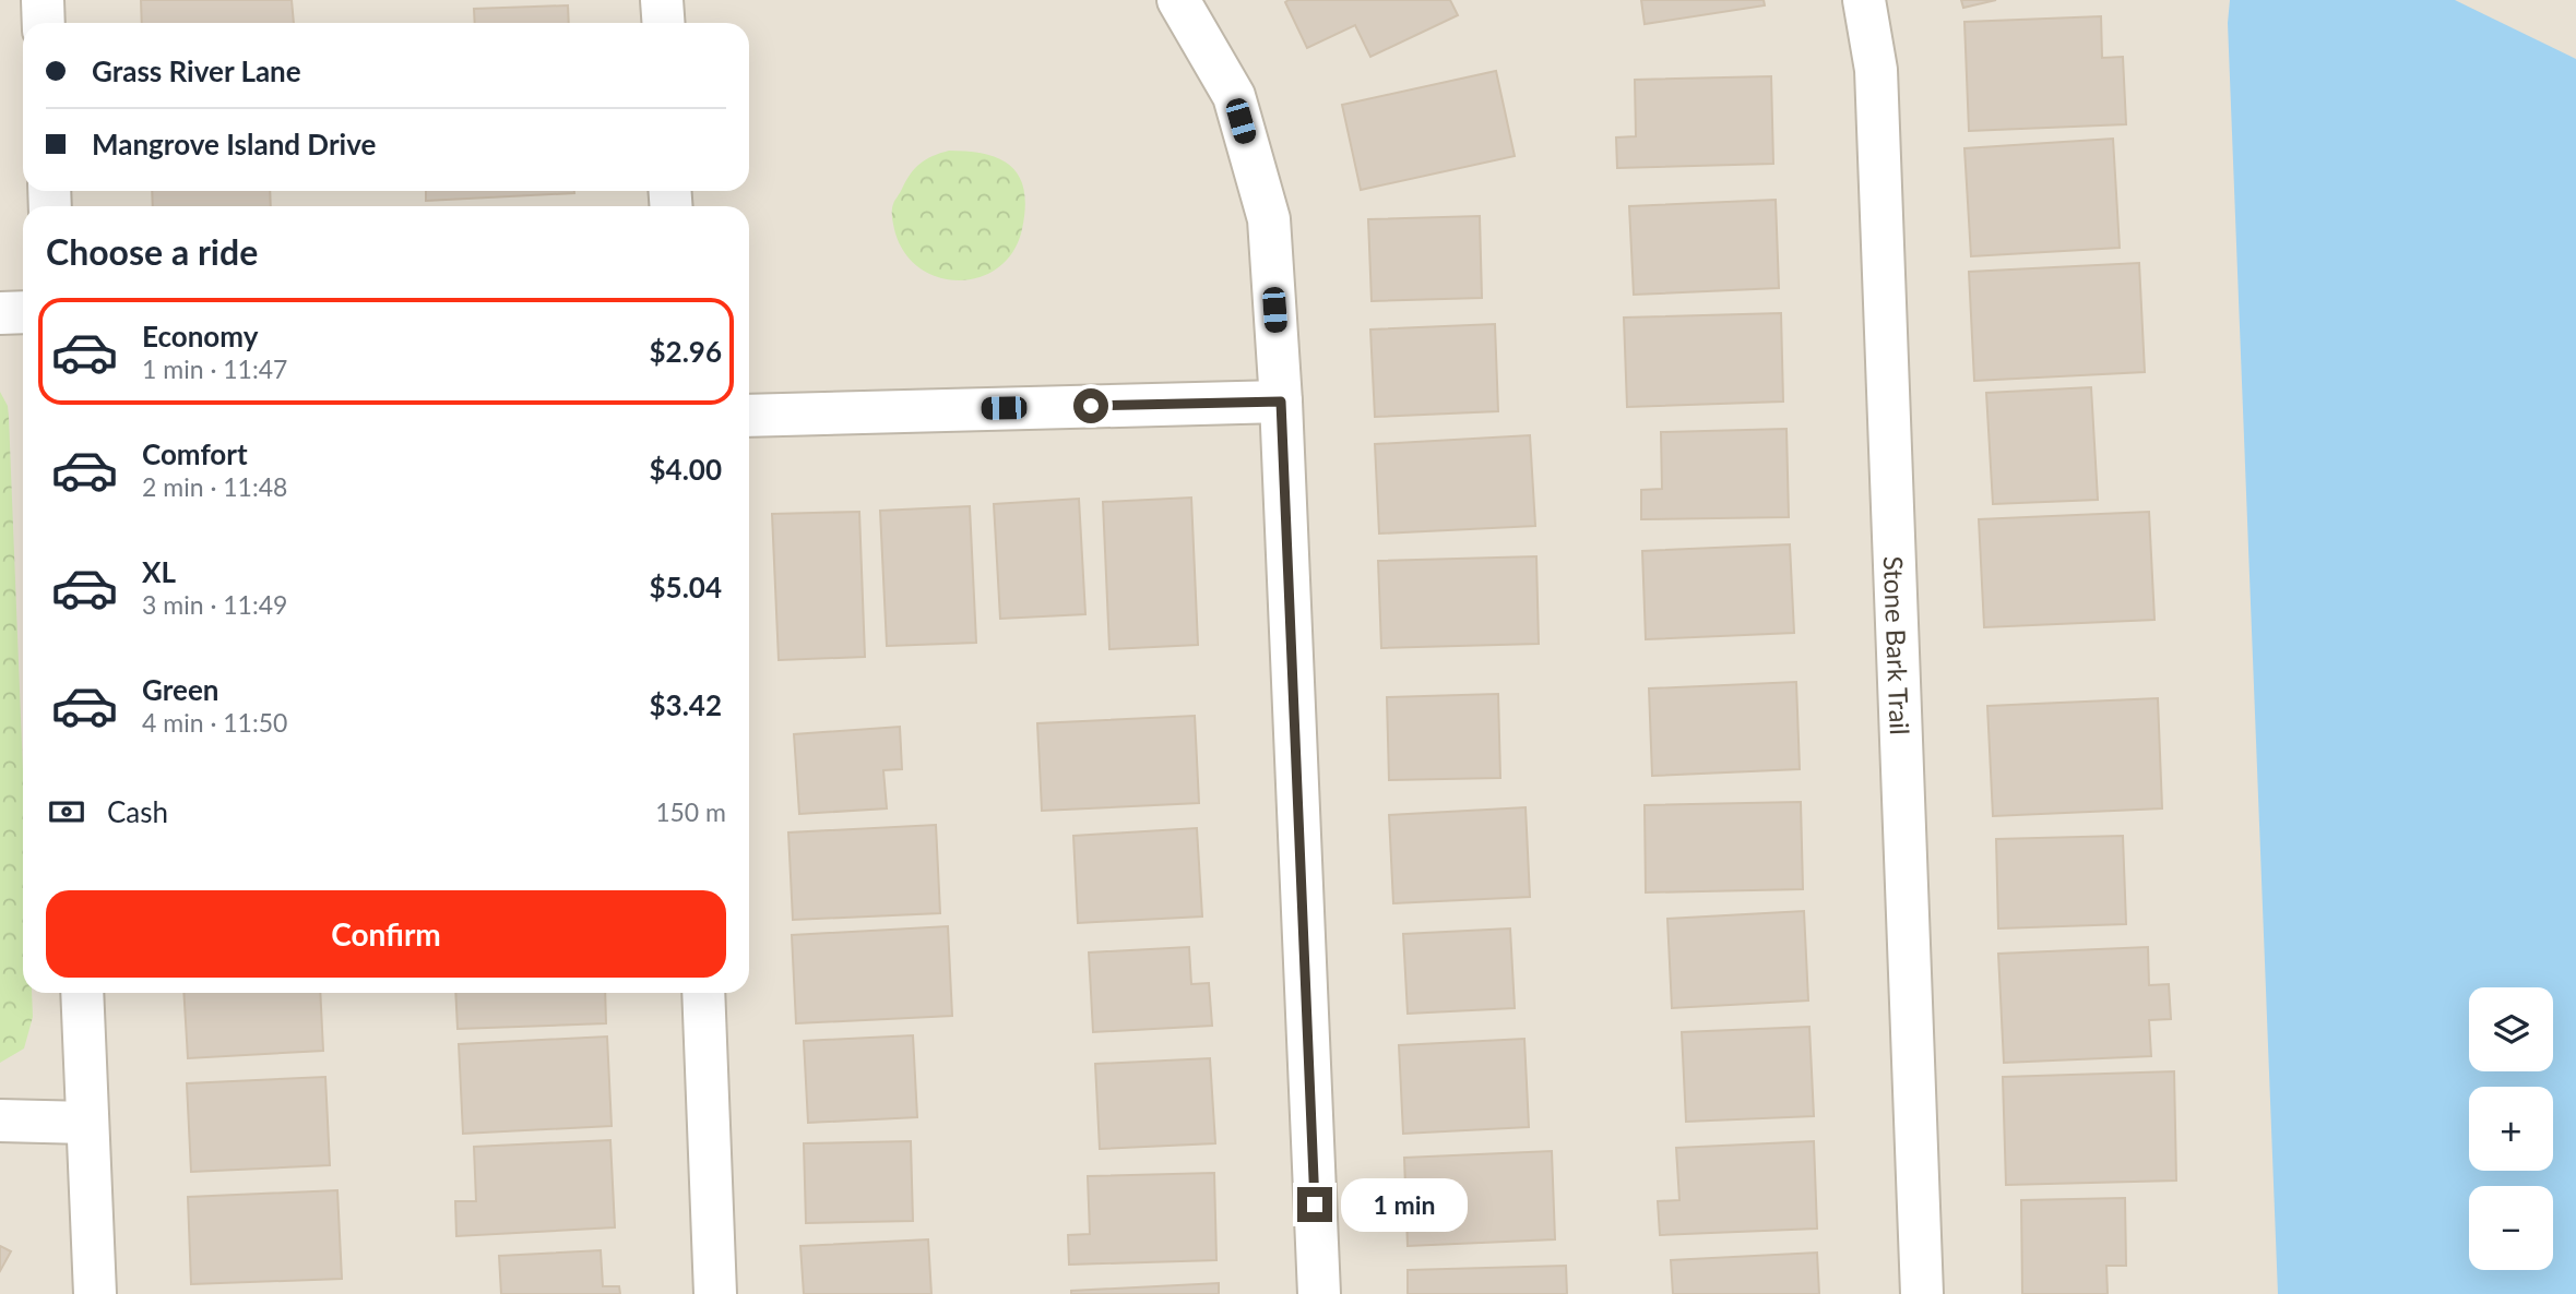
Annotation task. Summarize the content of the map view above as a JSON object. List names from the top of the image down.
{
  "streets": {
    "street": ["Stone Bark Trail"]
  },
  "page": {
    "banner": ["Grass River Lane", "Mangrove Island Drive"],
    "heading": "Choose a ride",
    "list": [
      {
        "name": "Economy",
        "note": "1 min · 11:47",
        "value": "$2.96"
      },
      {
        "name": "Comfort",
        "note": "2 min · 11:48",
        "value": "$4.00"
      },
      {
        "name": "XL",
        "note": "3 min · 11:49",
        "value": "$5.04"
      },
      {
        "name": "Green",
        "note": "4 min · 11:50",
        "value": "$3.42"
      }
    ],
    "pay": ["Cash", "150 m"],
    "buttons": "Confirm",
    "map_buttons": ["+", "−"],
    "bubble": "1 min"
  }
}
